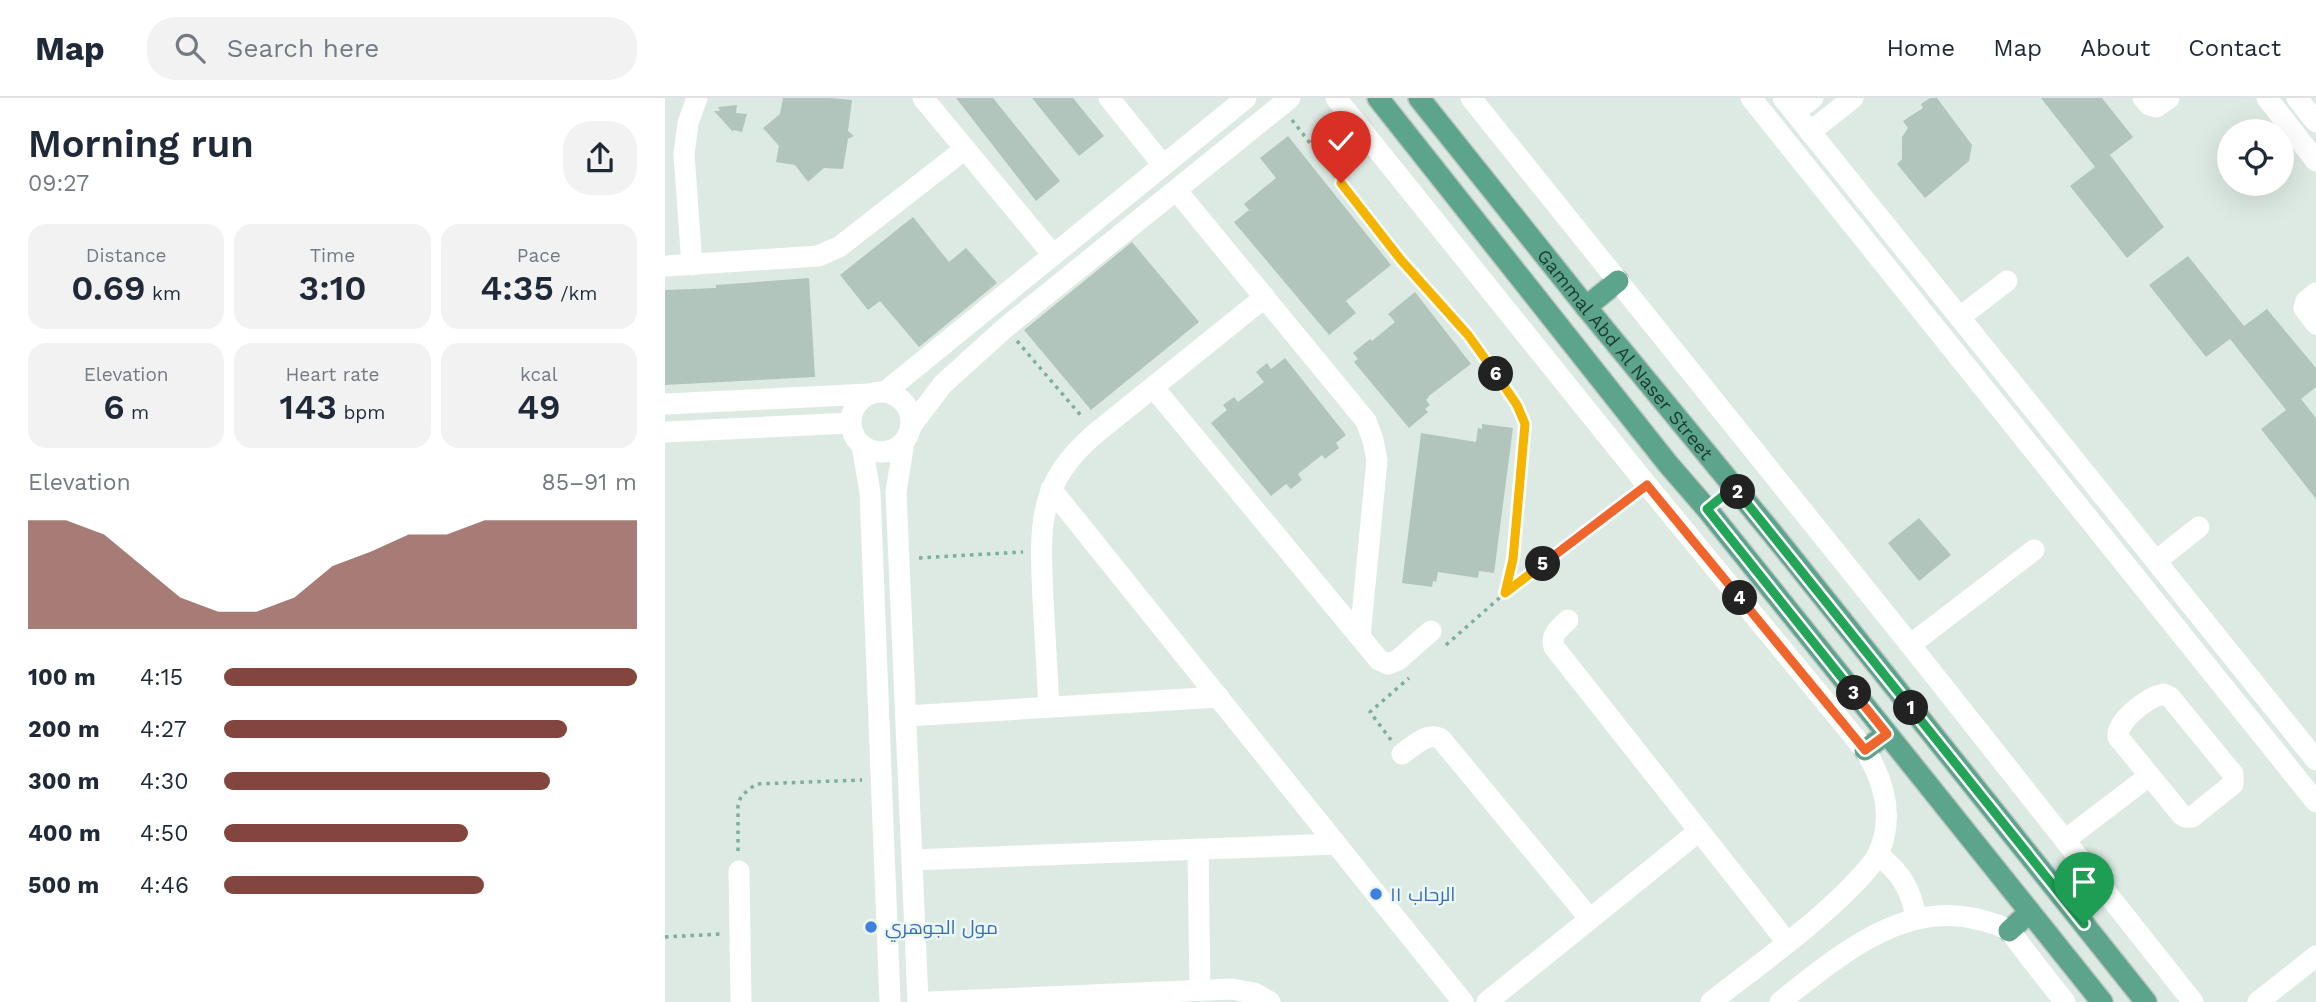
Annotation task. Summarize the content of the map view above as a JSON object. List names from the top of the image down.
{
  "streets": {
    "main road": ["Gammal Abd Al Naser Street"]
  },
  "places": ["الرحاب ١١", "مول الجوهري"],
  "page": {
    "header": "Map",
    "search": "Search here",
    "nav": [
      "Home",
      "Map",
      "About",
      "Contact"
    ],
    "heading": ["Morning run", "09:27"],
    "stats": [
      ["Distance", "0.69 km"],
      ["Time", "3:10"],
      ["Pace", "4:35 /km"],
      ["Elevation", "6 m"],
      ["Heart rate", "143 bpm"],
      ["kcal", "49"]
    ],
    "pins": [
      "6",
      "2",
      "5",
      "4",
      "3",
      "1"
    ],
    "chart": ["Elevation", "85–91 m"],
    "list": [
      {
        "name": "100 m",
        "note": "4:15"
      },
      {
        "name": "200 m",
        "note": "4:27"
      },
      {
        "name": "300 m",
        "note": "4:30"
      },
      {
        "name": "400 m",
        "note": "4:50"
      },
      {
        "name": "500 m",
        "note": "4:46"
      }
    ]
  }
}
